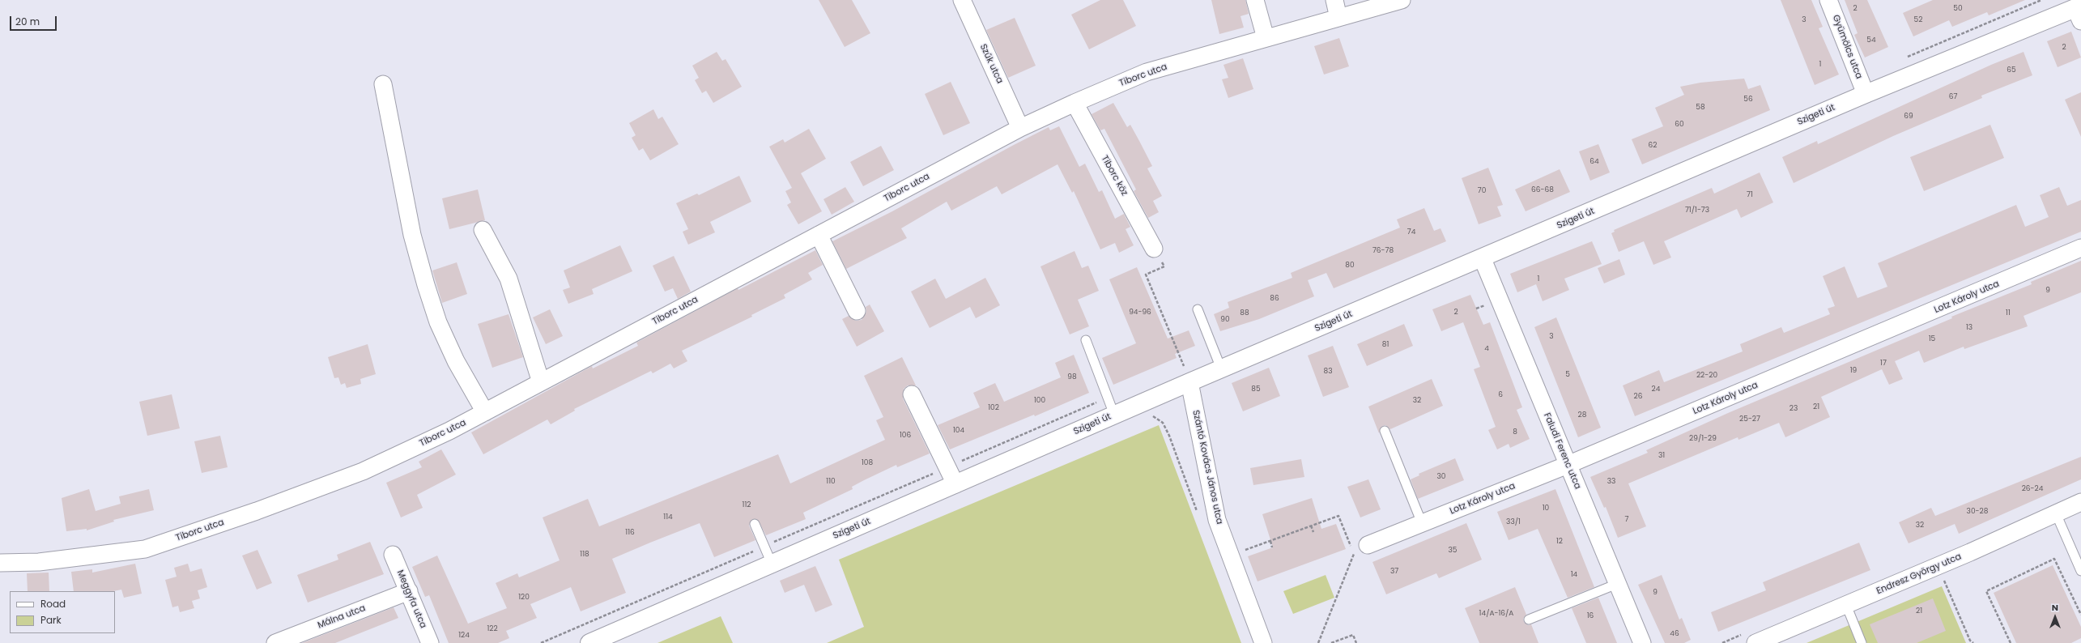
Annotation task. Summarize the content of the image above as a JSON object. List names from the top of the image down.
{
  "streets": {
    "street": [
      "Gyümölcs utca",
      "Szűk utca",
      "Tiborc utca",
      "Szigeti út",
      "Tiborc köz",
      "Lotz Károly utca",
      "Faludi Ferenc utca",
      "Szántó Kovács János utca",
      "Endresz György utca",
      "Meggyfa utca",
      "Málna utca"
    ]
  },
  "crossings": [
    ["Gyümölcs utca", "Szigeti út"],
    ["Szűk utca", "Tiborc utca"],
    ["Tiborc utca", "Tiborc köz"],
    ["Szigeti út", "Faludi Ferenc utca"],
    ["Szigeti út", "Szántó Kovács János utca"],
    ["Lotz Károly utca", "Faludi Ferenc utca"],
    ["Meggyfa utca", "Málna utca"]
  ],
  "house_numbers": [
    "2",
    "50",
    "3",
    "52",
    "54",
    "2",
    "1",
    "65",
    "67",
    "56",
    "58",
    "69",
    "60",
    "62",
    "64",
    "66-68",
    "70",
    "71",
    "71/1-73",
    "74",
    "76-78",
    "80",
    "1",
    "9",
    "86",
    "94-96",
    "2",
    "88",
    "11",
    "90",
    "13",
    "3",
    "15",
    "81",
    "4",
    "17",
    "19",
    "83",
    "5",
    "22-20",
    "98",
    "85",
    "24",
    "6",
    "26",
    "100",
    "32",
    "21",
    "102",
    "23",
    "28",
    "25-27",
    "104",
    "8",
    "106",
    "29/1-29",
    "31",
    "108",
    "30",
    "110",
    "33",
    "26-24",
    "112",
    "10",
    "30-28",
    "114",
    "7",
    "33/1",
    "32",
    "116",
    "12",
    "35",
    "118",
    "37",
    "14",
    "9",
    "120",
    "21",
    "14/A-16/A",
    "16",
    "122",
    "46",
    "124"
  ],
  "legend": ["Road", "Park"],
  "scale_bar": "20 m",
  "north": "top"
}
